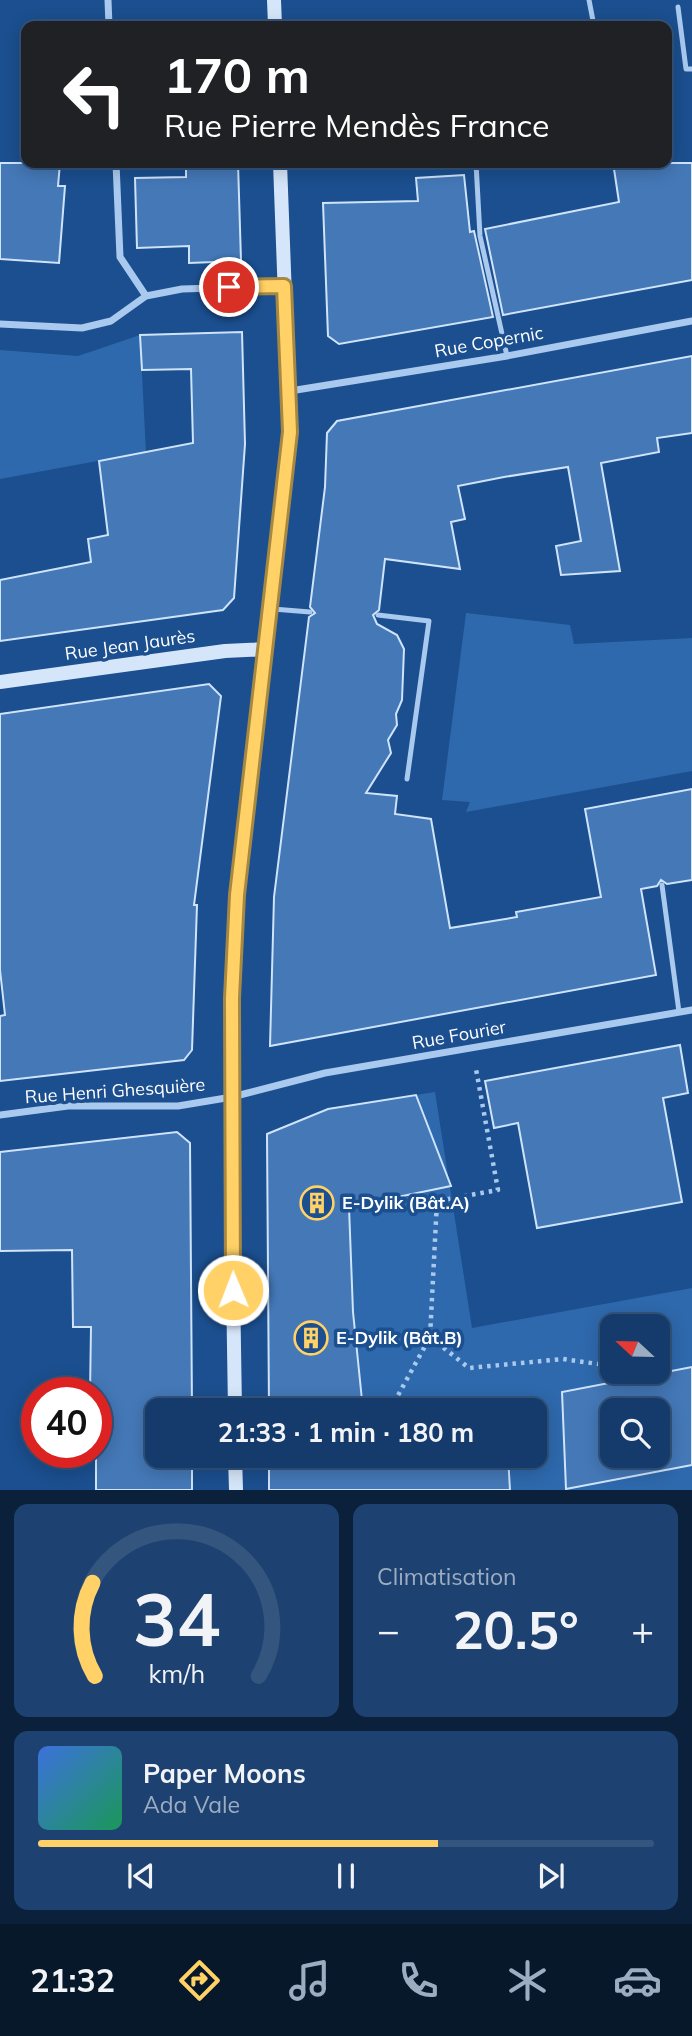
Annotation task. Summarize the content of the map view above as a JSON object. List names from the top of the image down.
{
  "streets": {
    "street": [
      "Rue Copernic",
      "Rue Jean Jaurès",
      "Rue Fourier",
      "Rue Henri Ghesquière"
    ]
  },
  "crossings": [
    ["Rue Fourier", "Rue Henri Ghesquière"]
  ],
  "places": {
    "building": ["E-Dylik (Bât.A)", "E-Dylik (Bât.B)"]
  },
  "north": "left",
  "page": {
    "turn": ["170 m", "Rue Pierre Mendès France"],
    "limit": "40",
    "trip": "21:33 · 1 min · 180 m",
    "tile": "Climatisation",
    "heat": ["−", "20.5°", "+"],
    "song": ["Paper Moons", "Ada Vale"],
    "tabs": "21:32",
    "gauge": ["34", "km/h"]
  }
}
